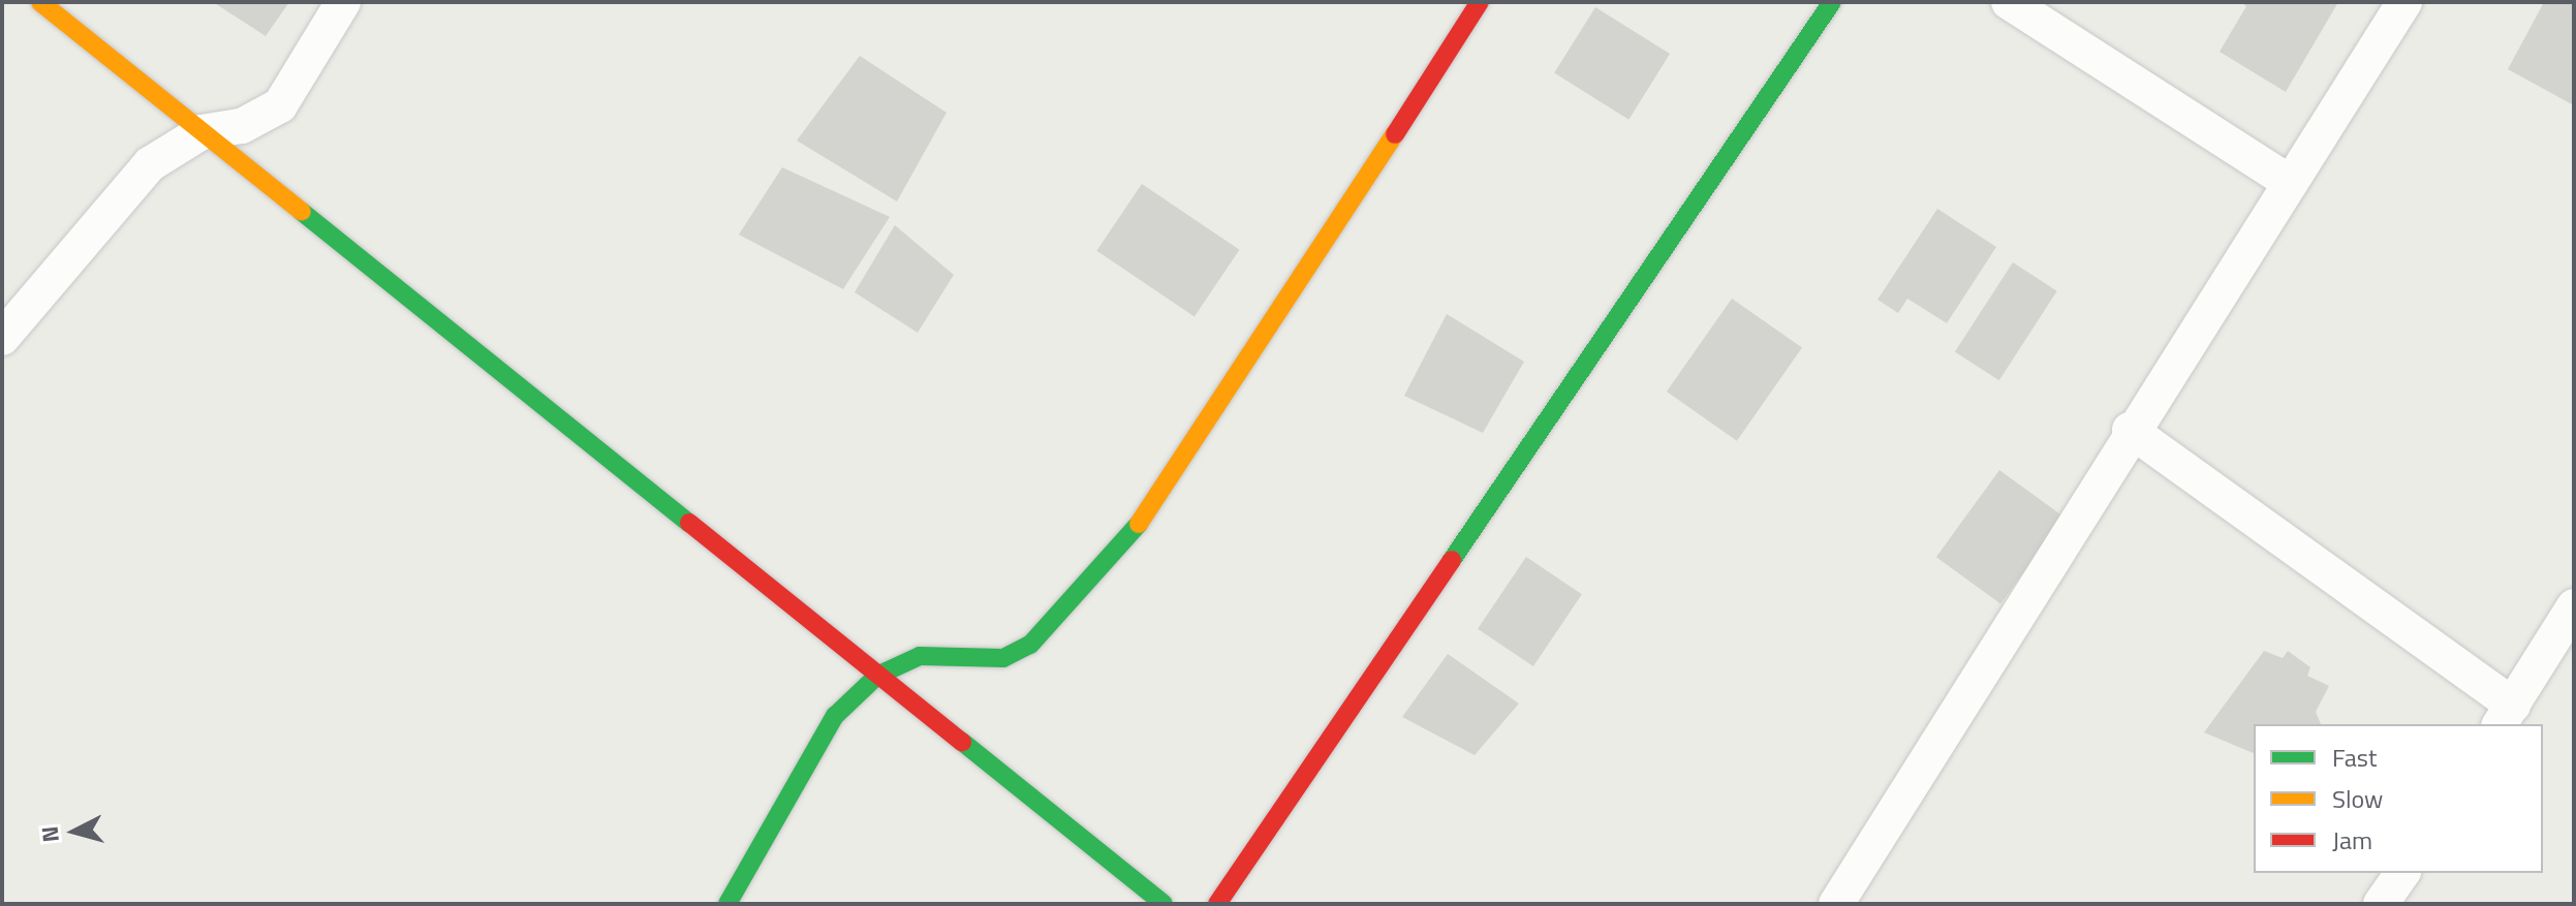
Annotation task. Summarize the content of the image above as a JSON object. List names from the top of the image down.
{
  "legend": ["Fast", "Slow", "Jam"],
  "north": "left"
}
